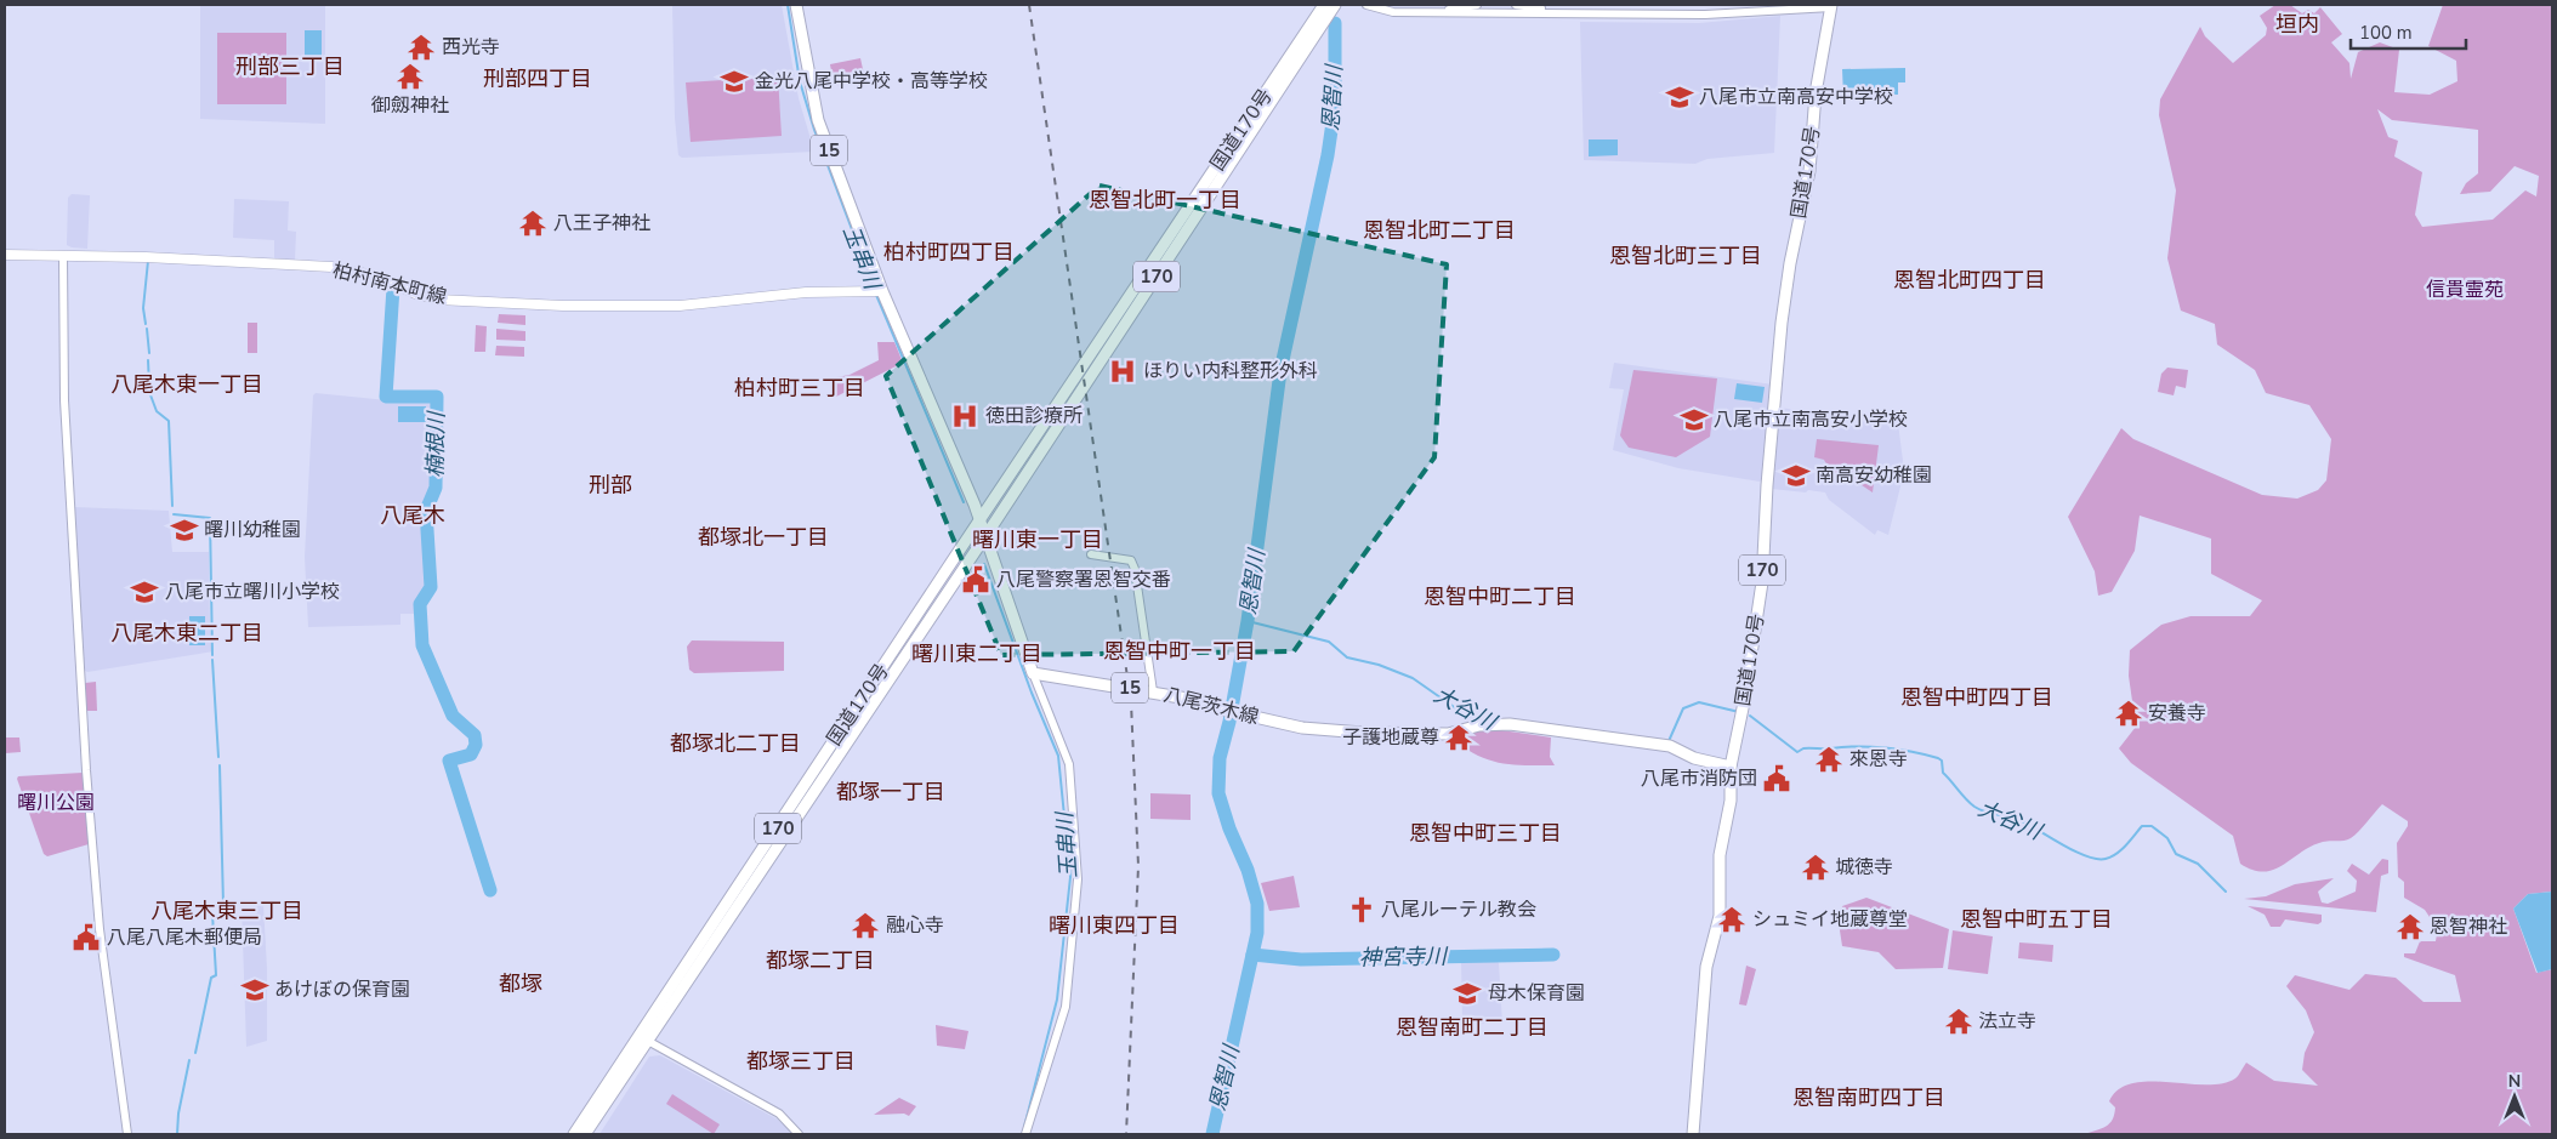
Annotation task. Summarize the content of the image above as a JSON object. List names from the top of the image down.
{
  "streets": {
    "main road": [
      "国道170号",
      "15",
      "170",
      "柏村南本町線",
      "八尾茨木線"
    ]
  },
  "crossings": [
    ["国道170号", "15"],
    ["国道170号", "八尾茨木線"],
    ["15", "柏村南本町線"],
    ["15", "八尾茨木線"]
  ],
  "districts": [
    "垣内",
    "刑部三丁目",
    "刑部四丁目",
    "恩智北町一丁目",
    "恩智北町二丁目",
    "柏村町四丁目",
    "恩智北町三丁目",
    "恩智北町四丁目",
    "八尾木東一丁目",
    "柏村町三丁目",
    "刑部",
    "八尾木",
    "都塚北一丁目",
    "曙川東一丁目",
    "恩智中町二丁目",
    "八尾木東二丁目",
    "恩智中町一丁目",
    "曙川東二丁目",
    "恩智中町四丁目",
    "都塚北二丁目",
    "都塚一丁目",
    "恩智中町三丁目",
    "八尾木東三丁目",
    "恩智中町五丁目",
    "曙川東四丁目",
    "都塚二丁目",
    "都塚",
    "恩智南町二丁目",
    "都塚三丁目",
    "恩智南町四丁目"
  ],
  "water": [
    "恩智川",
    "玉串川",
    "楠根川",
    "大谷川",
    "神宮寺川"
  ],
  "parks": ["信貴霊苑", "曙川公園"],
  "places": {
    "temple": [
      "西光寺",
      "御劔神社",
      "八王子神社",
      "安養寺",
      "子護地蔵尊",
      "來恩寺",
      "城徳寺",
      "シュミイ地蔵尊堂",
      "融心寺",
      "恩智神社",
      "法立寺"
    ],
    "school or university": [
      "金光八尾中学校・高等学校",
      "八尾市立南高安中学校",
      "八尾市立南高安小学校",
      "南高安幼稚園",
      "曙川幼稚園",
      "八尾市立曙川小学校",
      "あけぼの保育園",
      "母木保育園"
    ],
    "hospital": ["ほりい内科整形外科", "徳田診療所"],
    "public building": ["八尾警察署恩智交番", "八尾市消防団", "八尾八尾木郵便局"],
    "church": ["八尾ルーテル教会"]
  },
  "scale_bar": "100 m",
  "north": "top"
}
